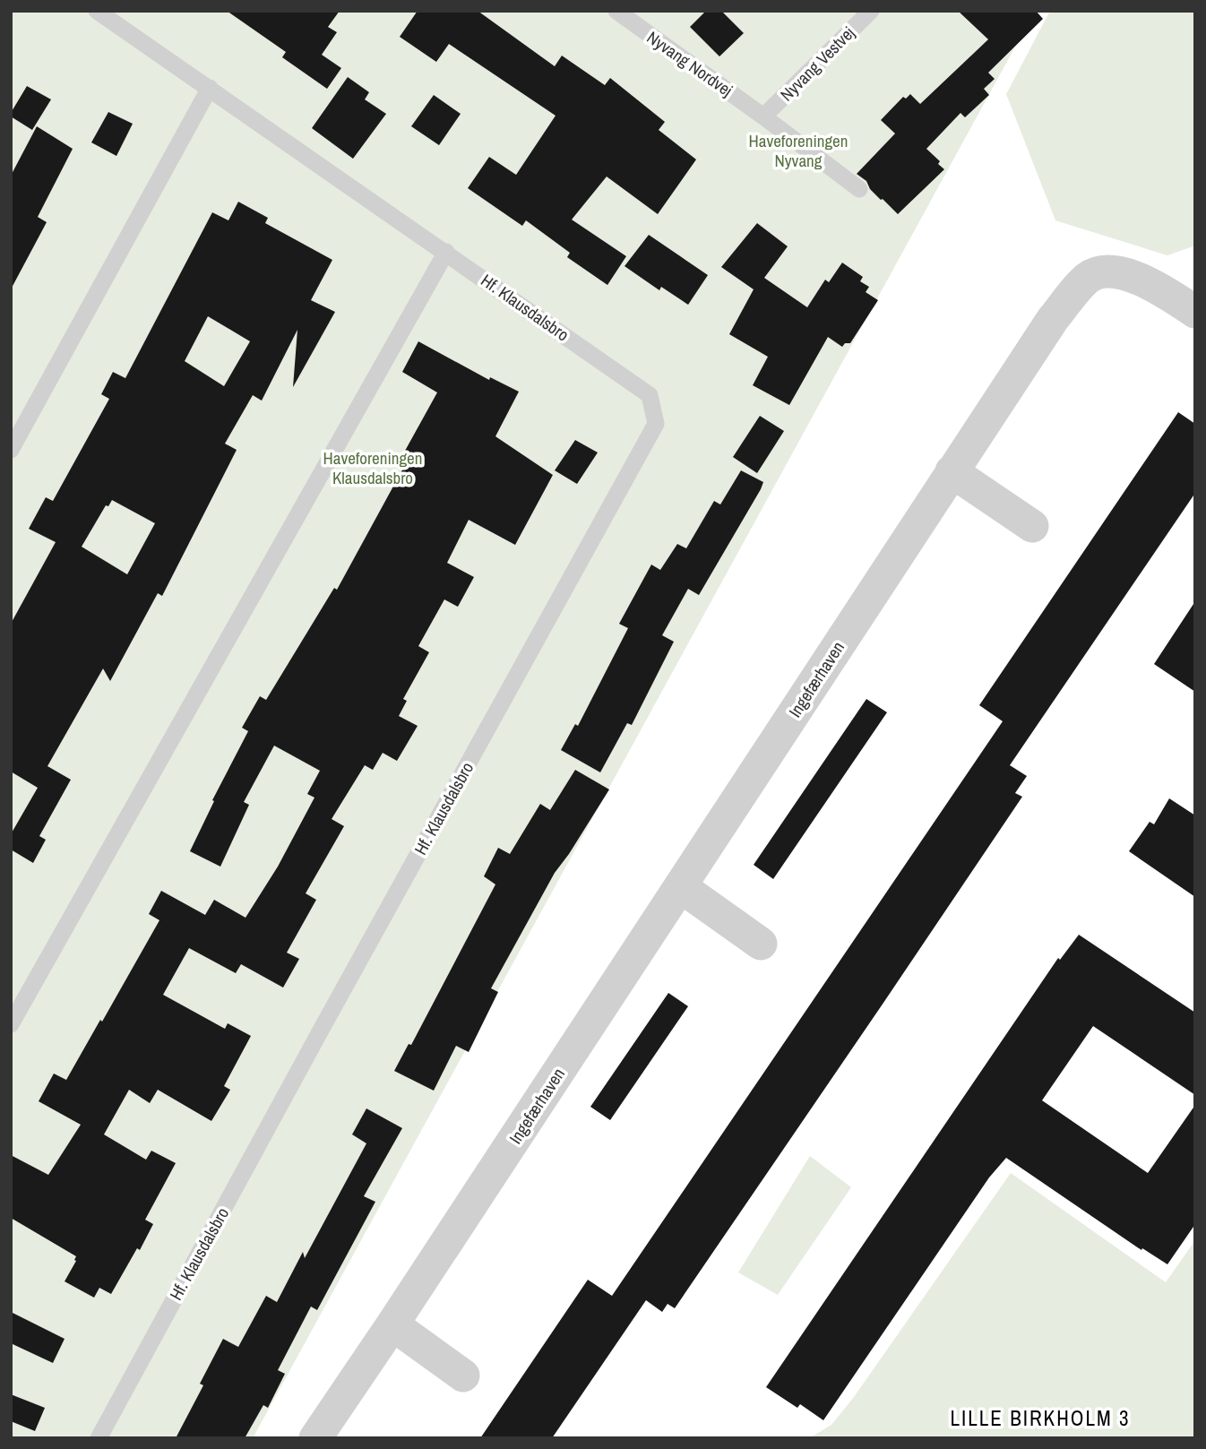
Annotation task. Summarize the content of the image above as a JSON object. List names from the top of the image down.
{
  "streets": {
    "street": ["Ingefærhaven"],
    "lane": ["Nyvang Nordvej", "Nyvang Vestvej", "Hf. Klausdalsbro"]
  },
  "crossings": [
    ["Nyvang Nordvej", "Nyvang Vestvej"]
  ],
  "districts": ["LILLE BIRKHOLM 3"],
  "parks": ["Haveforeningen Nyvang", "Haveforeningen Klausdalsbro"]
}
